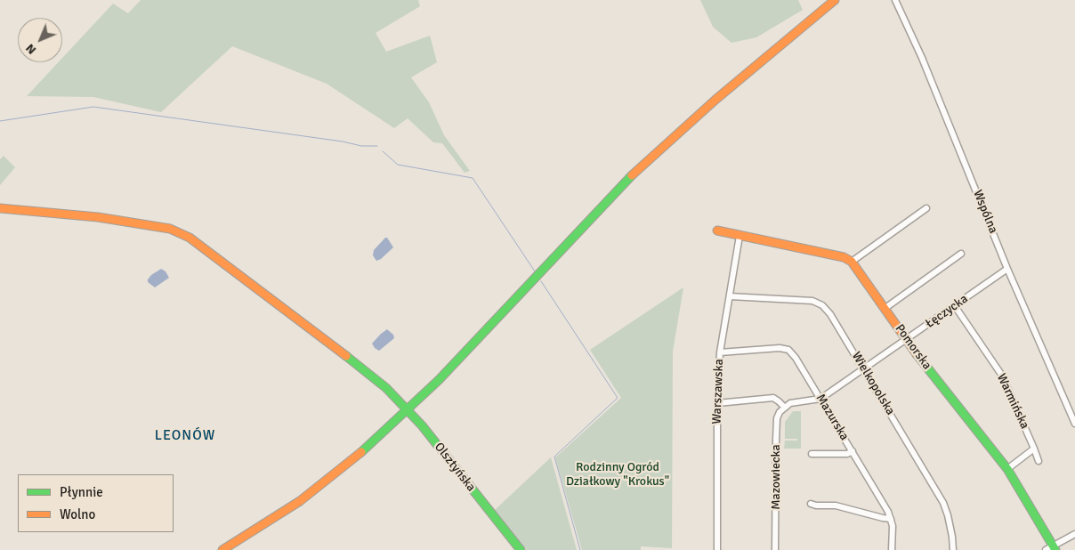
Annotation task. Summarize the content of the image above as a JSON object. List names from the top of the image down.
{
  "streets": {
    "street": [
      "Wspólna",
      "Łęczycka",
      "Pomorska",
      "Wielkopolska",
      "Warszawska",
      "Warmińska",
      "Mazurska",
      "Olsztyńska",
      "Mazowiecka"
    ]
  },
  "crossings": [
    ["Wspólna", "Łęczycka"],
    ["Łęczycka", "Pomorska"],
    ["Łęczycka", "Wielkopolska"],
    ["Łęczycka", "Warmińska"],
    ["Łęczycka", "Mazurska"],
    ["Łęczycka", "Mazowiecka"],
    ["Wielkopolska", "Warszawska"],
    ["Warszawska", "Mazurska"]
  ],
  "districts": ["LEONÓW"],
  "parks": ["Rodzinny Ogród Działkowy \"Krokus\""],
  "legend": ["Płynnie", "Wolno"],
  "north": "bottom left"
}
